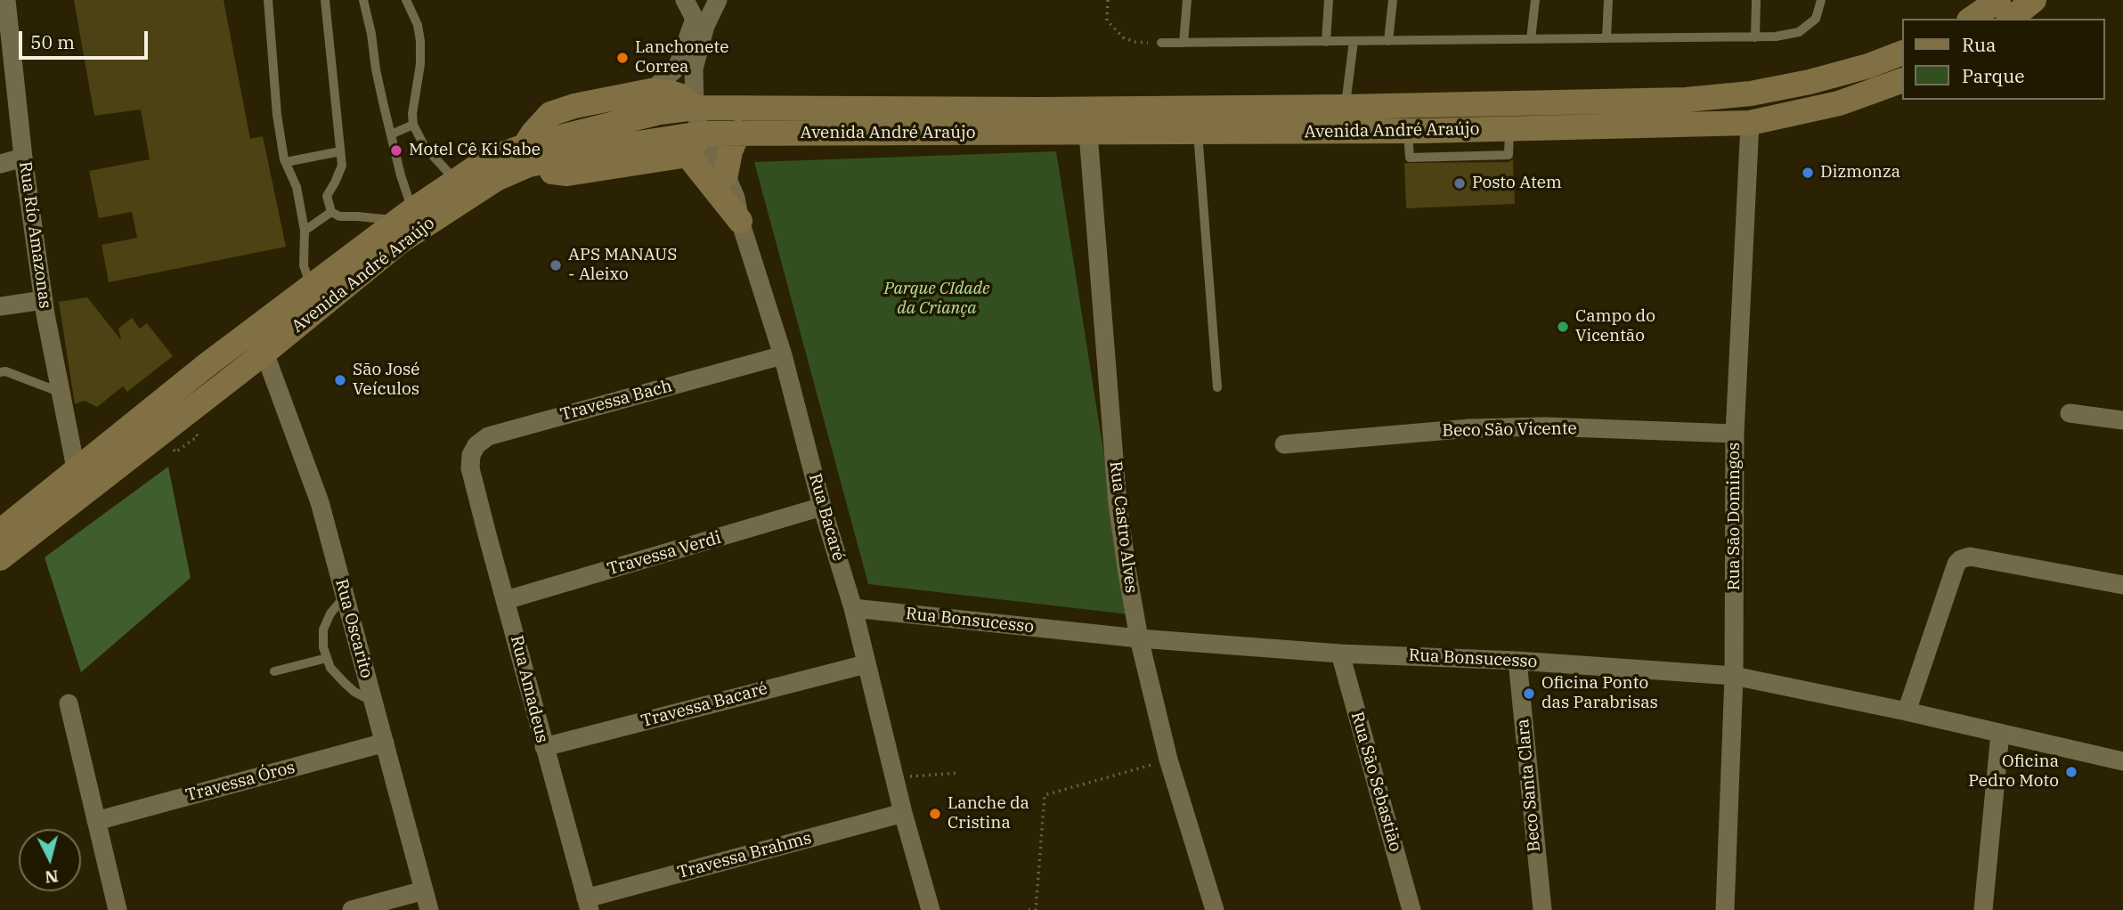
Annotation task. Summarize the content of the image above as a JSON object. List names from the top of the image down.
{
  "streets": {
    "main road": ["Avenida André Araújo"],
    "street": [
      "Rua Río Amazonas",
      "Travessa Bach",
      "Beco São Vicente",
      "Rua São Domingos",
      "Rua Bacaré",
      "Rua Castro Alves",
      "Travessa Verdi",
      "Rua Bonsucesso",
      "Rua Oscarito",
      "Rua Amadeus",
      "Travessa Bacaré",
      "Travessa Óros",
      "Rua São Sebastião",
      "Beco Santa Clara",
      "Travessa Brahms"
    ]
  },
  "crossings": [
    ["Avenida André Araújo", "Rua Río Amazonas"],
    ["Avenida André Araújo", "Rua São Domingos"],
    ["Avenida André Araújo", "Rua Bacaré"],
    ["Avenida André Araújo", "Rua Castro Alves"],
    ["Avenida André Araújo", "Rua Oscarito"],
    ["Travessa Bach", "Rua Bacaré"],
    ["Travessa Bach", "Rua Amadeus"],
    ["Beco São Vicente", "Rua São Domingos"],
    ["Rua São Domingos", "Rua Bonsucesso"],
    ["Rua Bacaré", "Travessa Verdi"],
    ["Rua Bacaré", "Rua Bonsucesso"],
    ["Rua Bacaré", "Travessa Bacaré"],
    ["Rua Bacaré", "Travessa Brahms"],
    ["Rua Castro Alves", "Rua Bonsucesso"],
    ["Travessa Verdi", "Rua Amadeus"],
    ["Rua Bonsucesso", "Rua São Sebastião"],
    ["Rua Bonsucesso", "Beco Santa Clara"],
    ["Rua Oscarito", "Travessa Óros"],
    ["Rua Amadeus", "Travessa Bacaré"],
    ["Rua Amadeus", "Travessa Brahms"]
  ],
  "parks": ["Parque CIdade da Criança"],
  "places": [
    "Lanchonete Correa",
    "Motel Cê Ki Sabe",
    "Dizmonza",
    "Posto Atem",
    "APS MANAUS - Aleixo",
    "Campo do Vicentão",
    "São José Veículos",
    "Oficina Ponto das Parabrisas",
    "Oficina Pedro Moto",
    "Lanche da Cristina"
  ],
  "legend": ["Rua", "Parque"],
  "scale_bar": "50 m",
  "north": "bottom"
}
